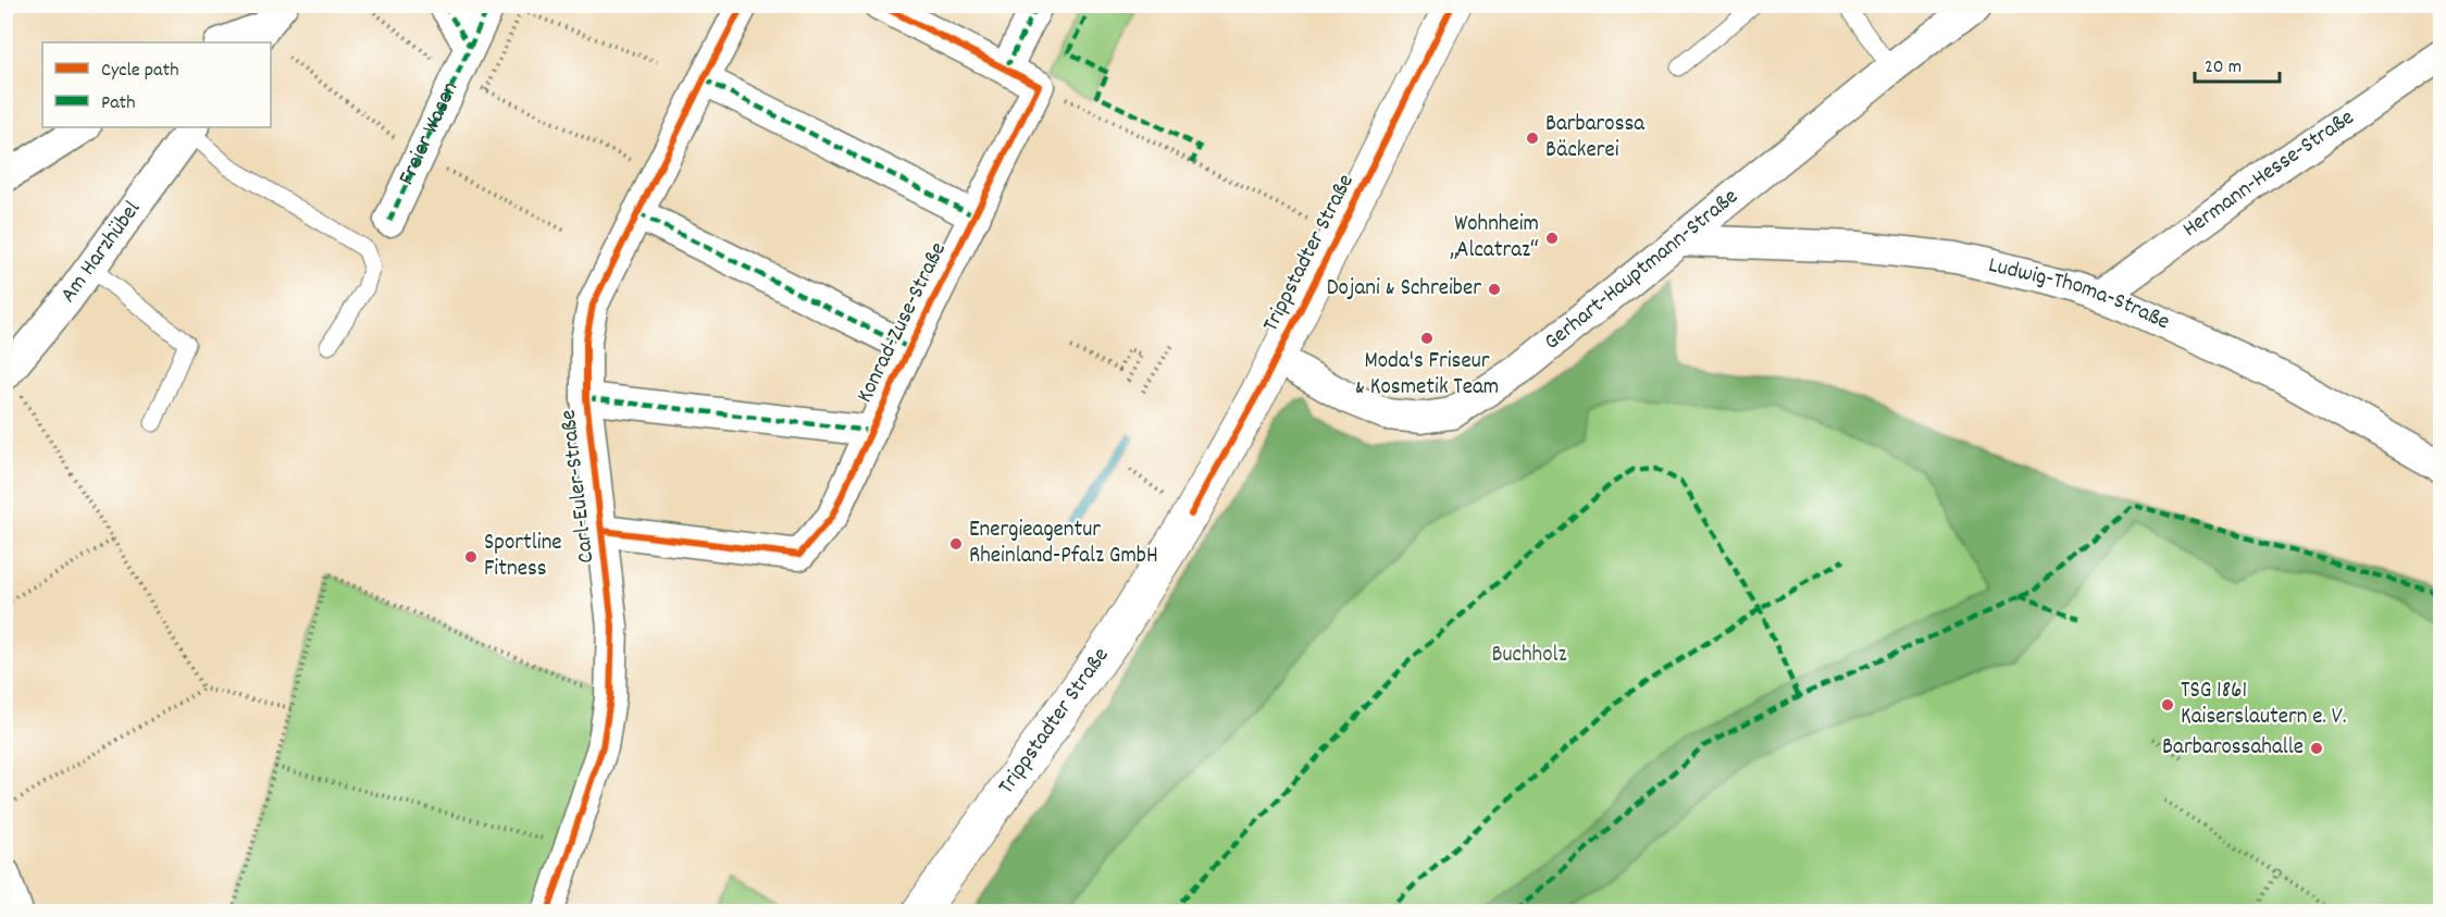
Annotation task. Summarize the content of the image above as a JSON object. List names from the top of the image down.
{
  "streets": {
    "main road": ["Trippstadter Straße"],
    "street": [
      "Freier Wasen",
      "Hermann-Hesse-Straße",
      "Am Harzhübel",
      "Gerhart-Hauptmann-Straße",
      "Ludwig-Thoma-Straße",
      "Konrad-Zuse-Straße",
      "Carl-Euler-Straße"
    ]
  },
  "crossings": [
    ["Hermann-Hesse-Straße", "Ludwig-Thoma-Straße"],
    ["Trippstadter Straße", "Gerhart-Hauptmann-Straße"],
    ["Gerhart-Hauptmann-Straße", "Ludwig-Thoma-Straße"],
    ["Konrad-Zuse-Straße", "Carl-Euler-Straße"]
  ],
  "parks": ["Buchholz"],
  "places": [
    "Barbarossa Bäckerei",
    "Wohnheim „Alcatraz“",
    "Dojani & Schreiber",
    "Moda's Friseur & Kosmetik Team",
    "Energieagentur Rheinland-Pfalz GmbH",
    "Sportline Fitness",
    "TSG 1861 Kaiserslautern e. V.",
    "Barbarossahalle"
  ],
  "legend": ["Cycle path", "Path"],
  "scale_bar": "20 m"
}
